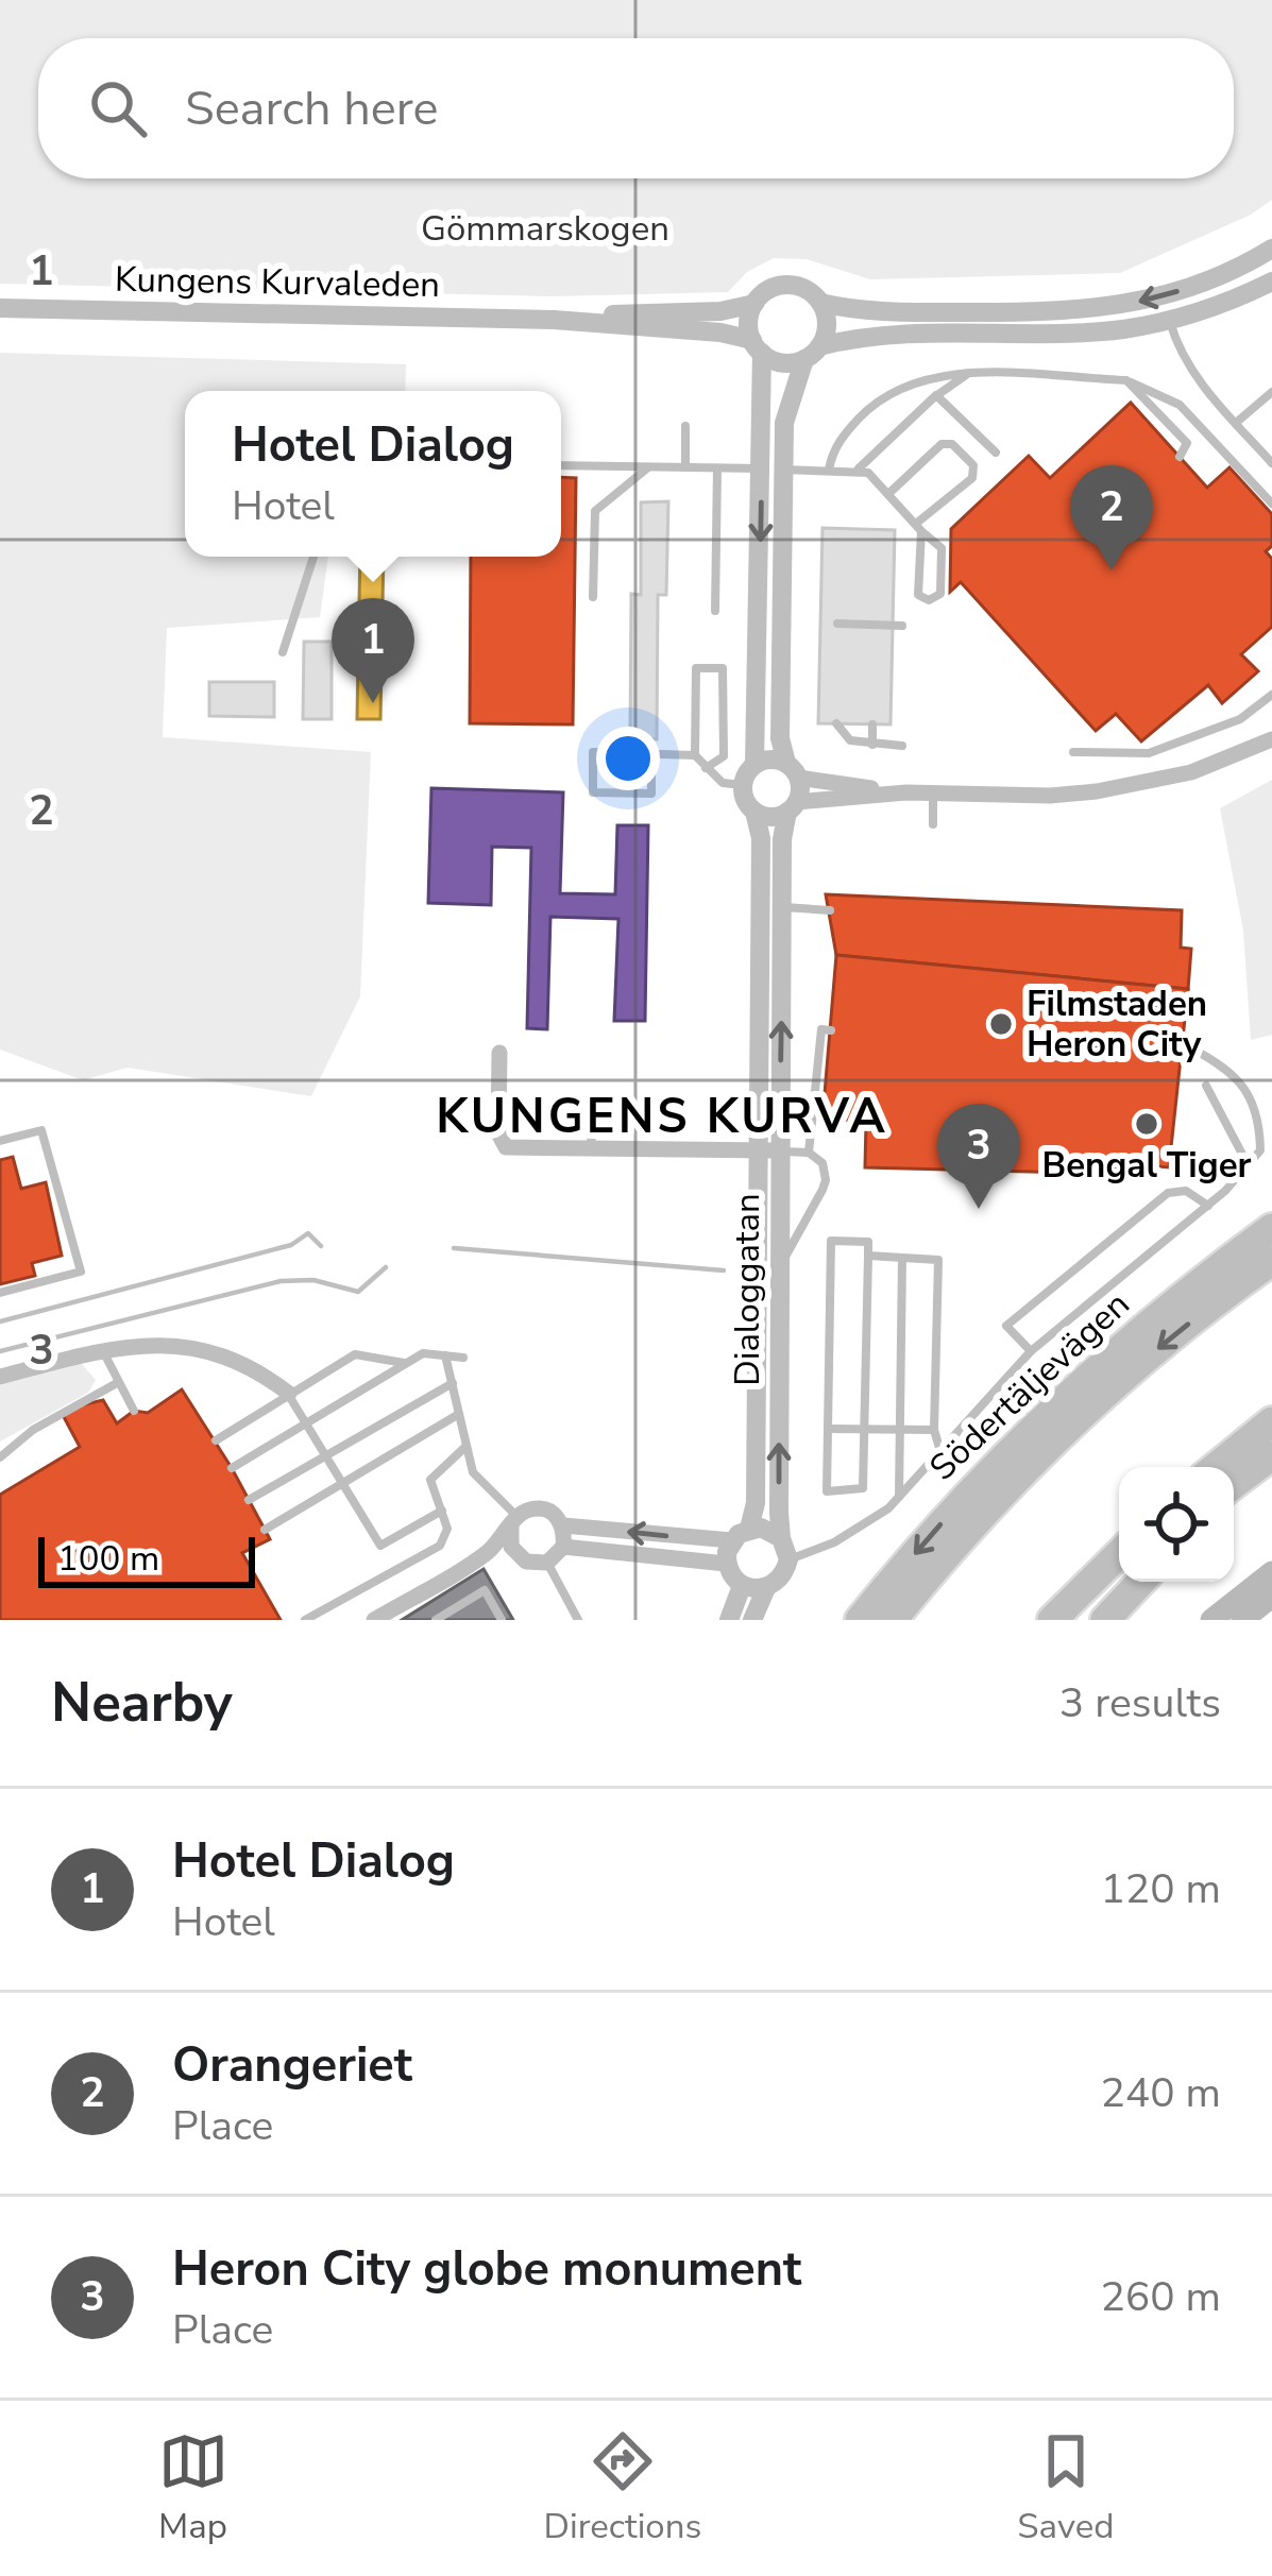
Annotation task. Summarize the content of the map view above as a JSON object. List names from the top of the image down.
{
  "streets": {
    "highway": ["Södertäljevägen"],
    "street": ["Kungens Kurvaleden", "Dialoggatan"]
  },
  "districts": ["KUNGENS KURVA"],
  "parks": ["Gömmarskogen"],
  "places": ["Filmstaden Heron City", "Bengal Tiger"],
  "scale_bar": "100 m",
  "page": {
    "search": "Search here",
    "popup": ["Hotel Dialog", "Hotel"],
    "pins": ["2", "1", "3"],
    "scale": "100 m",
    "heading": ["Nearby", "3 results"],
    "list": [
      {
        "mark": "1",
        "name": "Hotel Dialog",
        "note": "Hotel",
        "value": "120 m"
      },
      {
        "mark": "2",
        "name": "Orangeriet",
        "note": "Place",
        "value": "240 m"
      },
      {
        "mark": "3",
        "name": "Heron City globe monument",
        "note": "Place",
        "value": "260 m"
      }
    ],
    "nav": ["Map", "Directions", "Saved"]
  },
  "grid": {
    "rows": ["1", "2", "3"]
  }
}
